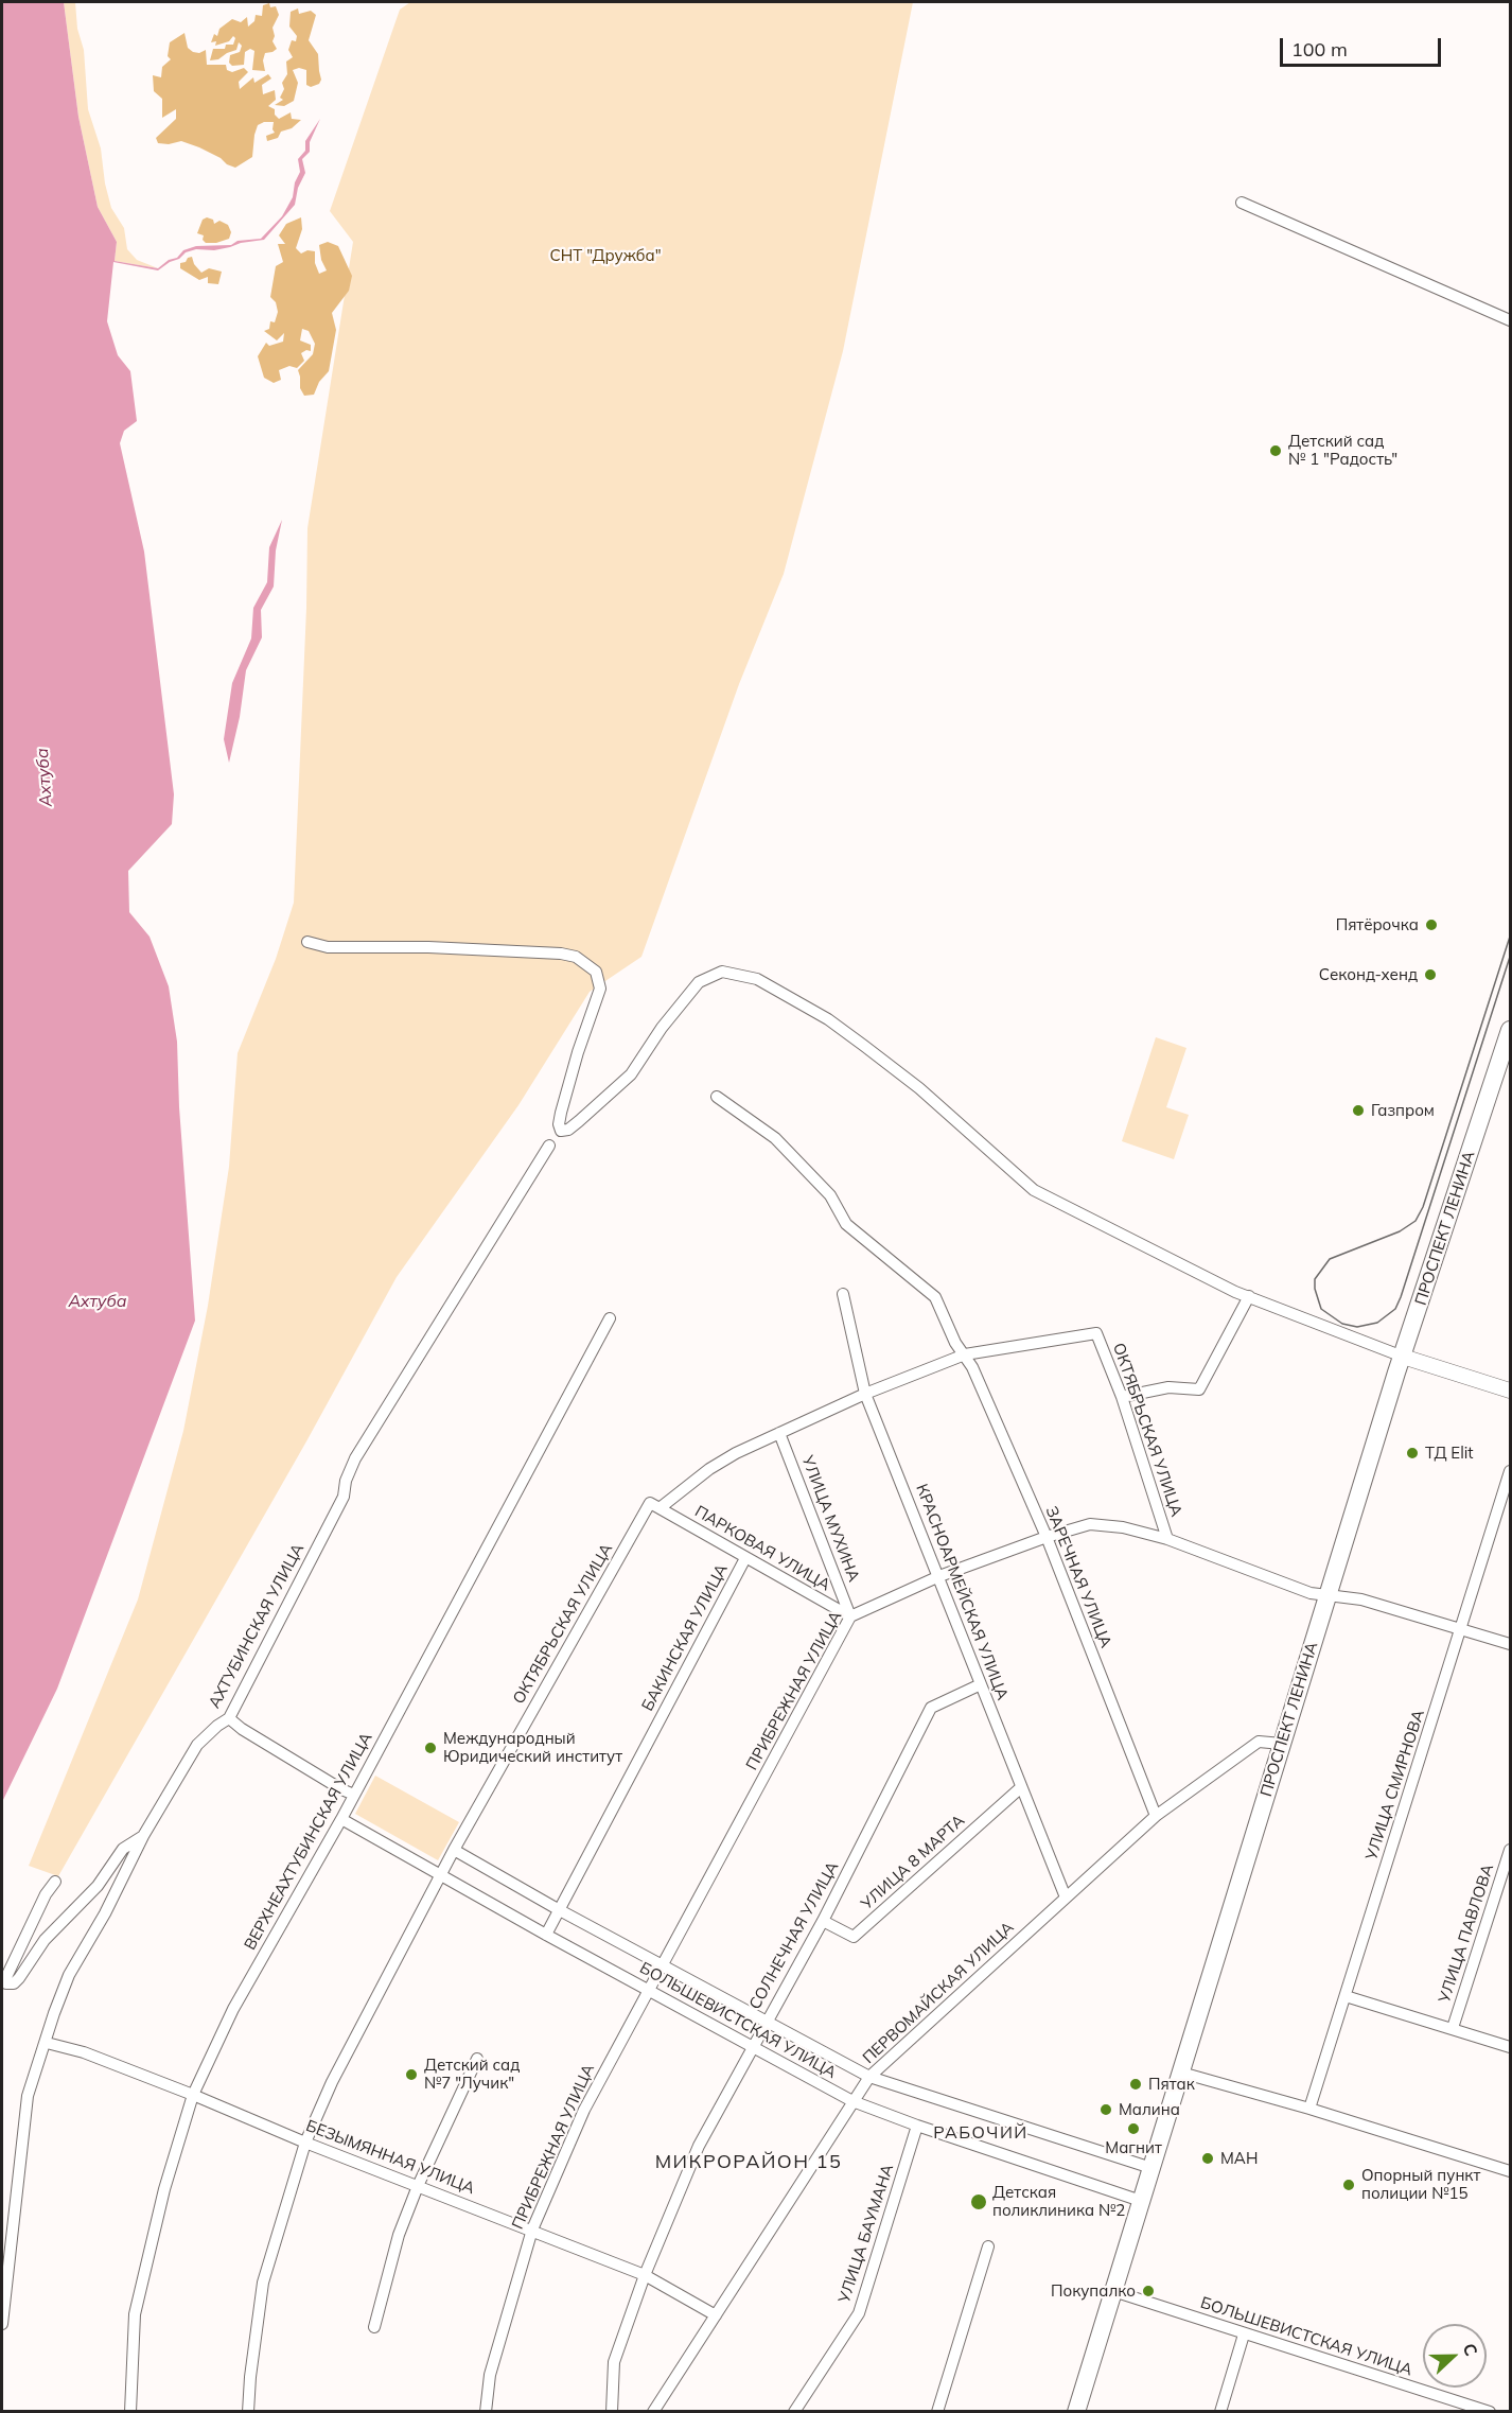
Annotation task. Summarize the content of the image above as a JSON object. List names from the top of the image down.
{
  "streets": {
    "main road": ["ПРОСПЕКТ ЛЕНИНА"],
    "street": [
      "ОКТЯБРЬСКАЯ УЛИЦА",
      "УЛИЦА МУХИНА",
      "ПАРКОВАЯ УЛИЦА",
      "ЗАРЕЧНАЯ УЛИЦА",
      "КРАСНОАРМЕЙСКАЯ УЛИЦА",
      "АХТУБИНСКАЯ УЛИЦА",
      "БАКИНСКАЯ УЛИЦА",
      "ПРИБРЕЖНАЯ УЛИЦА",
      "УЛИЦА СМИРНОВА",
      "ВЕРХНЕАХТУБИНСКАЯ УЛИЦА",
      "УЛИЦА 8 МАРТА",
      "УЛИЦА ПАВЛОВА",
      "СОЛНЕЧНАЯ УЛИЦА",
      "ПЕРВОМАЙСКАЯ УЛИЦА",
      "БОЛЬШЕВИСТСКАЯ УЛИЦА",
      "БЕЗЫМЯННАЯ УЛИЦА",
      "УЛИЦА БАУМАНА"
    ]
  },
  "crossings": [
    ["ПРОСПЕКТ ЛЕНИНА", "ПРИБРЕЖНАЯ УЛИЦА"],
    ["ПРОСПЕКТ ЛЕНИНА", "ПЕРВОМАЙСКАЯ УЛИЦА"],
    ["ПРОСПЕКТ ЛЕНИНА", "БОЛЬШЕВИСТСКАЯ УЛИЦА"],
    ["ОКТЯБРЬСКАЯ УЛИЦА", "УЛИЦА МУХИНА"],
    ["ОКТЯБРЬСКАЯ УЛИЦА", "ПАРКОВАЯ УЛИЦА"],
    ["ОКТЯБРЬСКАЯ УЛИЦА", "ЗАРЕЧНАЯ УЛИЦА"],
    ["ОКТЯБРЬСКАЯ УЛИЦА", "КРАСНОАРМЕЙСКАЯ УЛИЦА"],
    ["ОКТЯБРЬСКАЯ УЛИЦА", "ПРИБРЕЖНАЯ УЛИЦА"],
    ["ОКТЯБРЬСКАЯ УЛИЦА", "БОЛЬШЕВИСТСКАЯ УЛИЦА"],
    ["ОКТЯБРЬСКАЯ УЛИЦА", "БЕЗЫМЯННАЯ УЛИЦА"],
    ["УЛИЦА МУХИНА", "ПАРКОВАЯ УЛИЦА"],
    ["УЛИЦА МУХИНА", "ПРИБРЕЖНАЯ УЛИЦА"],
    ["ПАРКОВАЯ УЛИЦА", "БАКИНСКАЯ УЛИЦА"],
    ["ПАРКОВАЯ УЛИЦА", "ПРИБРЕЖНАЯ УЛИЦА"],
    ["ЗАРЕЧНАЯ УЛИЦА", "ПРИБРЕЖНАЯ УЛИЦА"],
    ["ЗАРЕЧНАЯ УЛИЦА", "ПЕРВОМАЙСКАЯ УЛИЦА"],
    ["КРАСНОАРМЕЙСКАЯ УЛИЦА", "ПРИБРЕЖНАЯ УЛИЦА"],
    ["КРАСНОАРМЕЙСКАЯ УЛИЦА", "УЛИЦА 8 МАРТА"],
    ["КРАСНОАРМЕЙСКАЯ УЛИЦА", "СОЛНЕЧНАЯ УЛИЦА"],
    ["КРАСНОАРМЕЙСКАЯ УЛИЦА", "ПЕРВОМАЙСКАЯ УЛИЦА"],
    ["АХТУБИНСКАЯ УЛИЦА", "БЕЗЫМЯННАЯ УЛИЦА"],
    ["БАКИНСКАЯ УЛИЦА", "БОЛЬШЕВИСТСКАЯ УЛИЦА"],
    ["ПРИБРЕЖНАЯ УЛИЦА", "УЛИЦА СМИРНОВА"],
    ["ПРИБРЕЖНАЯ УЛИЦА", "БОЛЬШЕВИСТСКАЯ УЛИЦА"],
    ["ПРИБРЕЖНАЯ УЛИЦА", "БЕЗЫМЯННАЯ УЛИЦА"],
    ["ВЕРХНЕАХТУБИНСКАЯ УЛИЦА", "БОЛЬШЕВИСТСКАЯ УЛИЦА"],
    ["ВЕРХНЕАХТУБИНСКАЯ УЛИЦА", "БЕЗЫМЯННАЯ УЛИЦА"],
    ["УЛИЦА 8 МАРТА", "СОЛНЕЧНАЯ УЛИЦА"],
    ["СОЛНЕЧНАЯ УЛИЦА", "БОЛЬШЕВИСТСКАЯ УЛИЦА"],
    ["СОЛНЕЧНАЯ УЛИЦА", "БЕЗЫМЯННАЯ УЛИЦА"],
    ["ПЕРВОМАЙСКАЯ УЛИЦА", "БОЛЬШЕВИСТСКАЯ УЛИЦА"],
    ["ПЕРВОМАЙСКАЯ УЛИЦА", "БЕЗЫМЯННАЯ УЛИЦА"],
    ["БОЛЬШЕВИСТСКАЯ УЛИЦА", "УЛИЦА БАУМАНА"]
  ],
  "districts": ["РАБОЧИЙ", "МИКРОРАЙОН 15"],
  "water": ["Ахтуба"],
  "parks": ["СНТ \"Дружба\""],
  "places": [
    "Детский сад № 1 \"Радость\"",
    "Пятёрочка",
    "Секонд-хенд",
    "Газпром",
    "ТД Elit",
    "Международный Юридический институт",
    "Детский сад №7 \"Лучик\"",
    "Пятак",
    "Малина",
    "Магнит",
    "МАН",
    "Опорный пункт полиции №15",
    "Детская поликлиника №2",
    "Покупалко"
  ],
  "scale_bar": "100 m",
  "north": "right"
}
